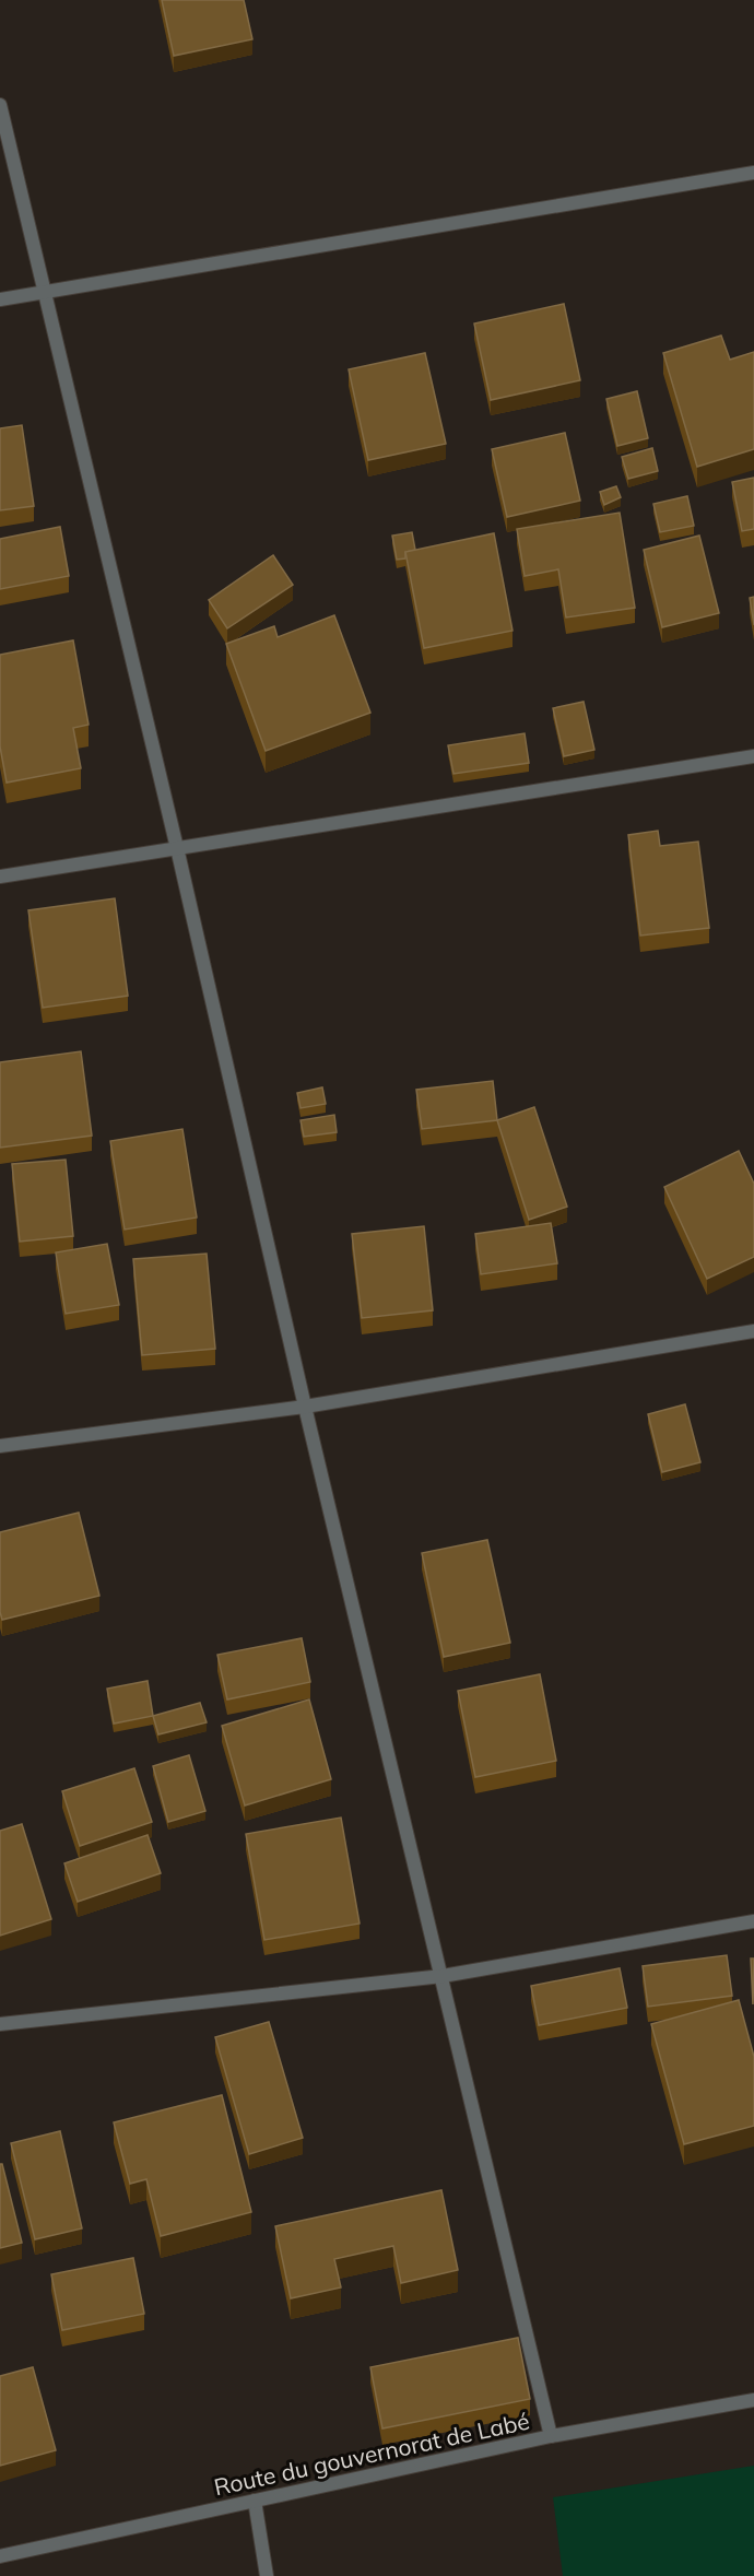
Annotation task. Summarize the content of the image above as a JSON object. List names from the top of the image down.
{
  "streets": {
    "street": ["Route du gouvernorat de Labé"]
  }
}
